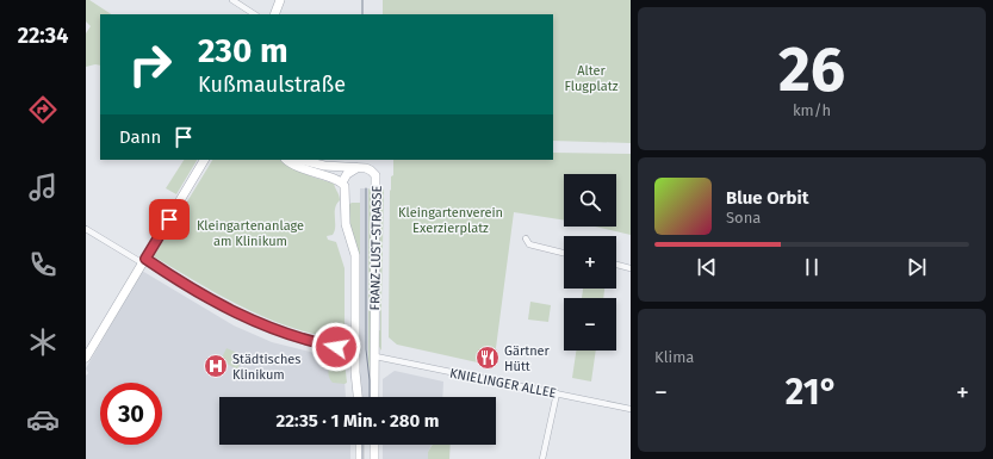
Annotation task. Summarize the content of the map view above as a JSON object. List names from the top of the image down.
{
  "streets": {
    "street": ["FRANZ-LUST-STRASSE", "KNIELINGER ALLEE"]
  },
  "crossings": [
    ["FRANZ-LUST-STRASSE", "KNIELINGER ALLEE"]
  ],
  "parks": ["Alter Flugplatz", "Kleingartenverein Exerzierplatz", "Kleingartenanlage am Klinikum"],
  "places": {
    "restaurant": ["Gärtner Hütt"],
    "hospital": ["Städtisches Klinikum"]
  },
  "page": {
    "tabs": "22:34",
    "tile": [
      ["26", "km/h"],
      "Klima"
    ],
    "turn": ["230 m", "Kußmaulstraße"],
    "then": "Dann",
    "map_buttons": ["+", "−"],
    "song": ["Blue Orbit", "Sona"],
    "heat": ["−", "21°", "+"],
    "limit": "30",
    "trip": "22:35 · 1 Min. · 280 m"
  }
}
